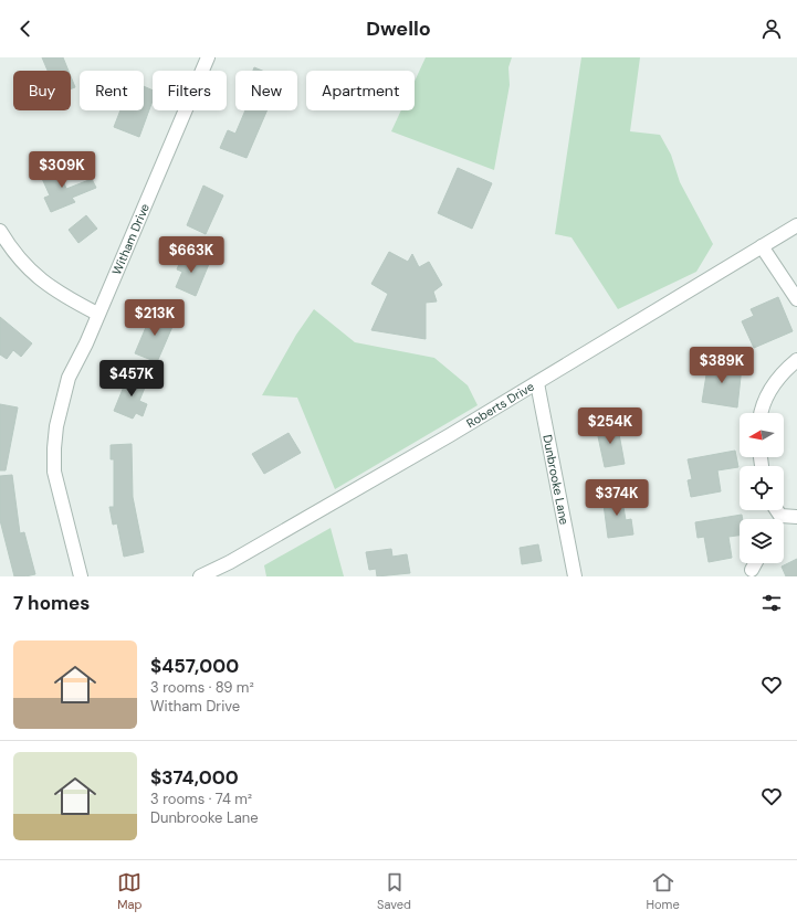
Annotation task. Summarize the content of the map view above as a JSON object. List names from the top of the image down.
{
  "streets": {
    "street": ["Witham Drive", "Roberts Drive", "Dunbrooke Lane"]
  },
  "crossings": [
    ["Roberts Drive", "Dunbrooke Lane"]
  ],
  "north": "left",
  "page": {
    "header": "Dwello",
    "chip": [
      "Buy",
      "Rent",
      "Filters",
      "New",
      "Apartment"
    ],
    "price": [
      "$309K",
      "$663K",
      "$213K",
      "$389K",
      "$457K",
      "$254K",
      "$374K"
    ],
    "heading": "7 homes",
    "list": [
      {
        "name": "$457,000",
        "note": "3 rooms · 89 m² · Witham Drive"
      },
      {
        "name": "$374,000",
        "note": "3 rooms · 74 m² · Dunbrooke Lane"
      }
    ],
    "tabs": ["Map", "Saved", "Home"]
  }
}
